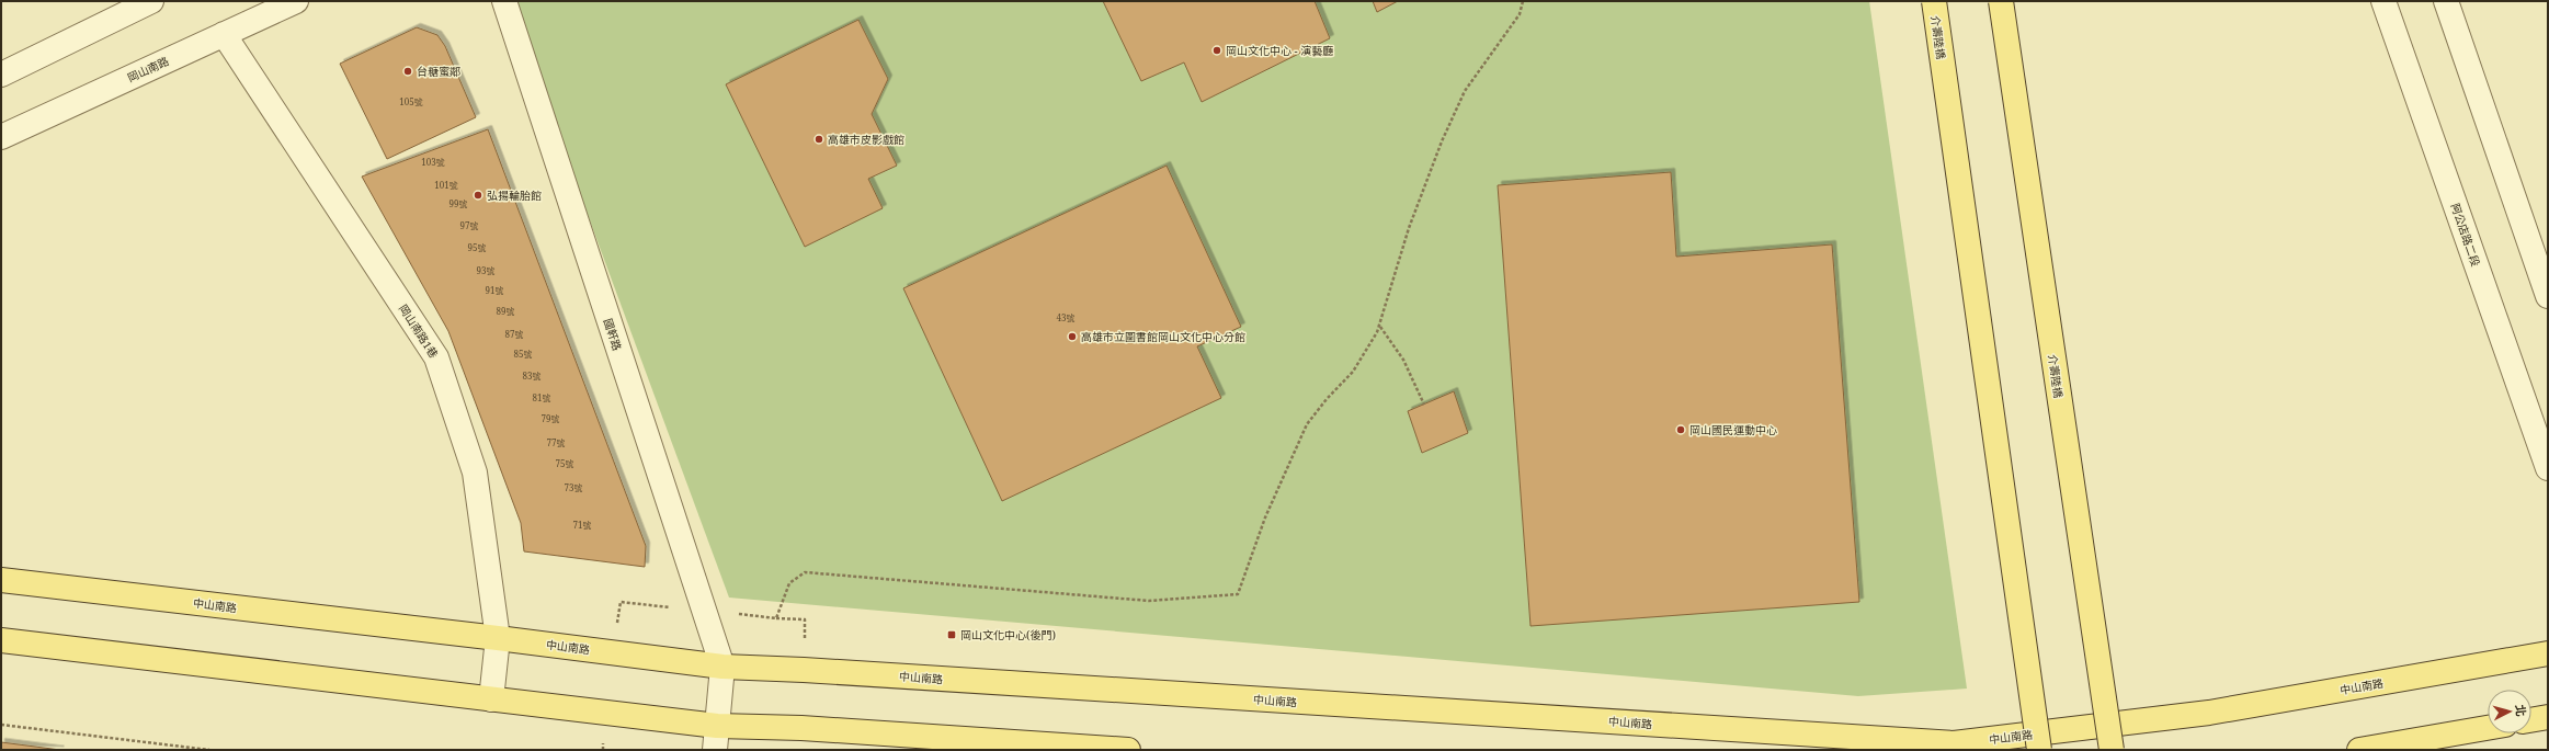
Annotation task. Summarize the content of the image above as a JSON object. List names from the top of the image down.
{
  "streets": {
    "main road": ["介壽陸橋", "中山南路"],
    "street": [
      "岡山南路",
      "阿公店路二段",
      "岡山南路1巷",
      "國軒路"
    ]
  },
  "crossings": [
    ["岡山南路", "岡山南路1巷"],
    ["岡山南路1巷", "中山南路"],
    ["國軒路", "中山南路"]
  ],
  "places": {
    "other": [
      "岡山文化中心 - 演藝廳",
      "台糖蜜鄰",
      "高雄市皮影戲館",
      "弘揚輪胎館",
      "高雄市立圖書館岡山文化中心分館",
      "岡山國民運動中心"
    ],
    "transit": ["岡山文化中心(後門)"]
  },
  "house_numbers": [
    "105號",
    "103號",
    "101號",
    "99號",
    "97號",
    "95號",
    "93號",
    "91號",
    "89號",
    "43號",
    "87號",
    "85號",
    "83號",
    "81號",
    "79號",
    "77號",
    "75號",
    "73號",
    "71號"
  ],
  "north": "right"
}
